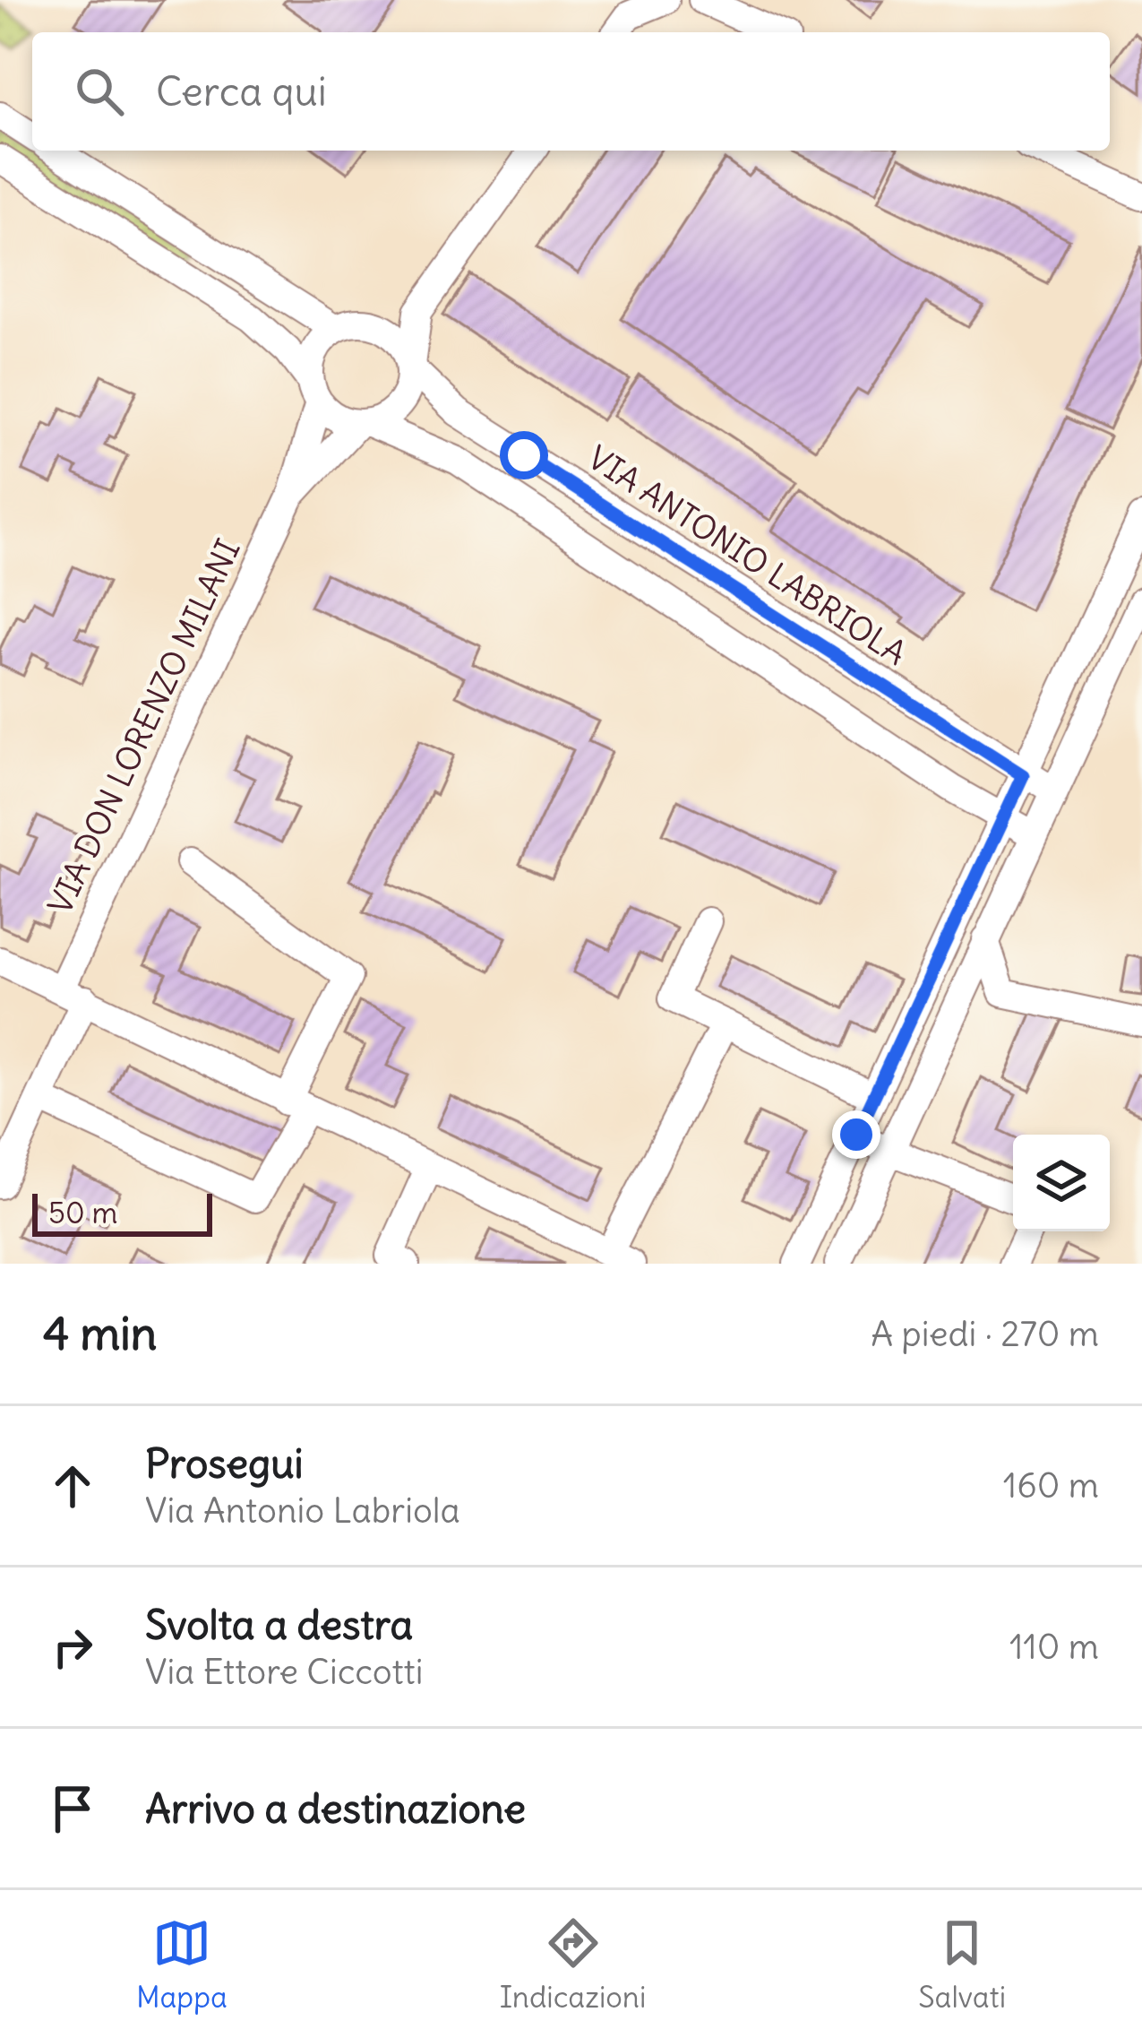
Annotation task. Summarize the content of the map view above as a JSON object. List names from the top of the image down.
{
  "streets": {
    "street": ["VIA ANTONIO LABRIOLA", "VIA DON LORENZO MILANI"]
  },
  "crossings": [
    ["VIA ANTONIO LABRIOLA", "VIA DON LORENZO MILANI"]
  ],
  "scale_bar": "50 m",
  "page": {
    "search": "Cerca qui",
    "scale": "50 m",
    "heading": ["4 min", "A piedi · 270 m"],
    "list": [
      ["Prosegui", "Via Antonio Labriola", "160 m"],
      ["Svolta a destra", "Via Ettore Ciccotti", "110 m"],
      "Arrivo a destinazione"
    ],
    "nav": ["Mappa", "Indicazioni", "Salvati"]
  }
}
